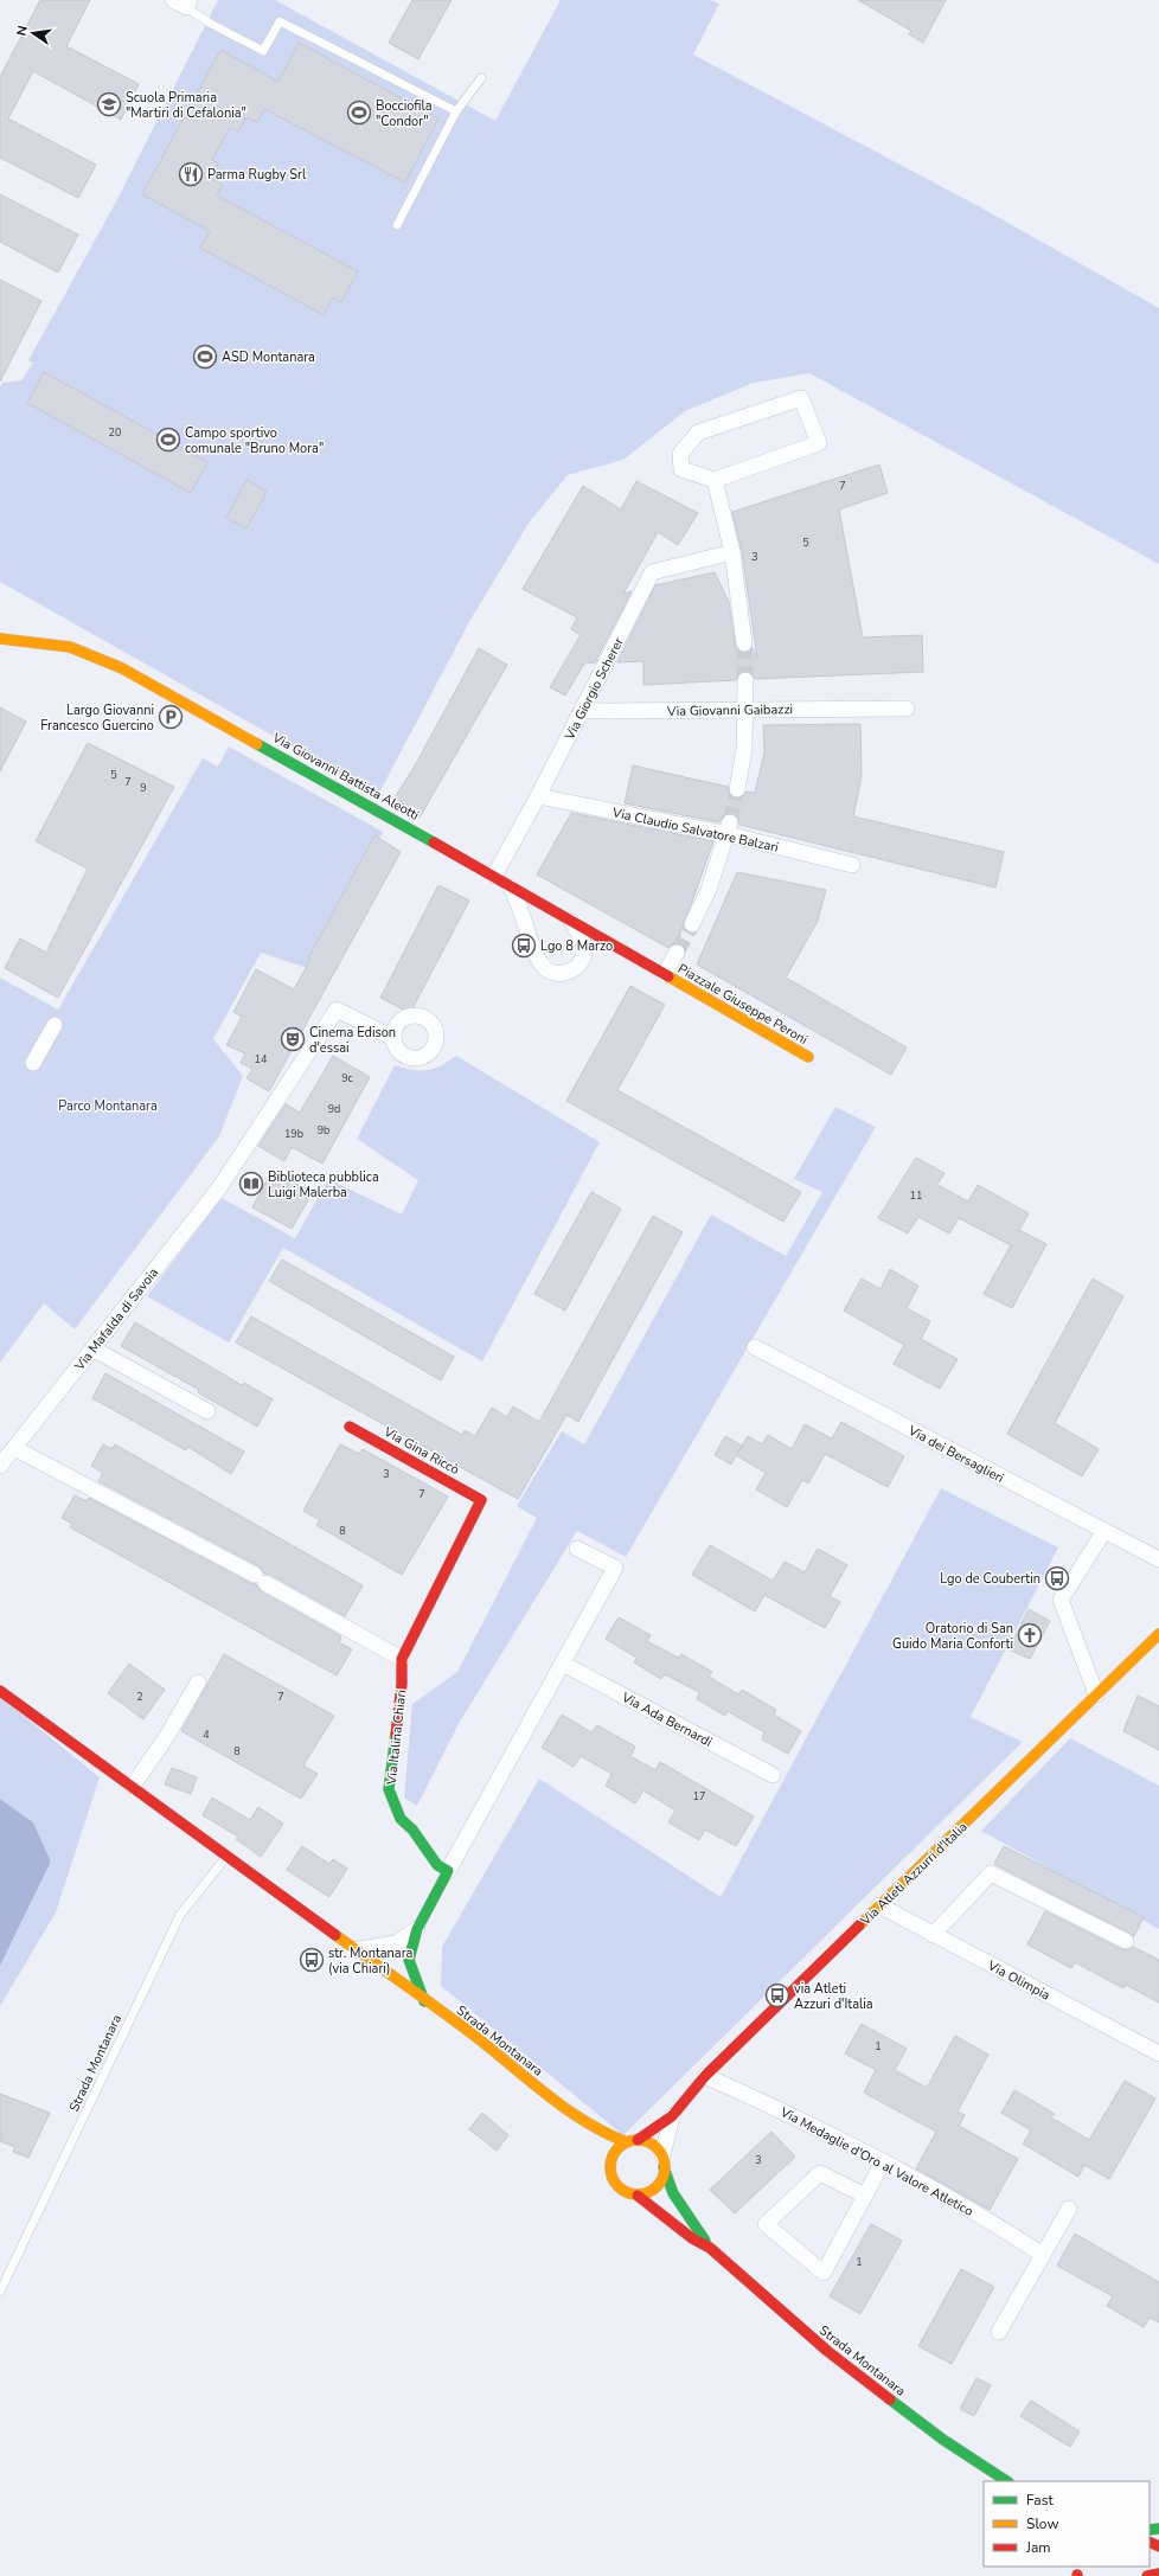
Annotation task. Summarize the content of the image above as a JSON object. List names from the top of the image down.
{
  "streets": {
    "main road": [
      "Via Giovanni Battista Aleotti",
      "Piazzale Giuseppe Peroni",
      "Via Gina Riccò",
      "Via Italina Chiari",
      "Via Atleti Azzurri d'Italia",
      "Strada Montanara"
    ],
    "street": [
      "Via Giorgio Scherer",
      "Via Giovanni Gaibazzi",
      "Via Claudio Salvatore Balzari",
      "Via Mafalda di Savoia",
      "Via dei Bersaglieri",
      "Via Ada Bernardi",
      "Via Olimpia",
      "Via Medaglie d'Oro al Valore Atletico"
    ]
  },
  "crossings": [
    ["Via Giorgio Scherer", "Via Giovanni Gaibazzi"],
    ["Via Giorgio Scherer", "Via Giovanni Battista Aleotti"],
    ["Via Giorgio Scherer", "Via Claudio Salvatore Balzari"],
    ["Via Giovanni Battista Aleotti", "Piazzale Giuseppe Peroni"],
    ["Via Gina Riccò", "Via Italina Chiari"],
    ["Via Atleti Azzurri d'Italia", "Via Olimpia"],
    ["Via Atleti Azzurri d'Italia", "Strada Montanara"],
    ["Via Atleti Azzurri d'Italia", "Via Medaglie d'Oro al Valore Atletico"]
  ],
  "parks": ["Parco Montanara"],
  "places": {
    "school or university": ["Scuola Primaria \"Martiri di Cefalonia\""],
    "sports": ["Bocciofila \"Condor\"", "ASD Montanara", "Campo sportivo comunale \"Bruno Mora\""],
    "restaurant": ["Parma Rugby Srl"],
    "parking": ["Largo Giovanni Francesco Guercino"],
    "bus stop": [
      "Lgo 8 Marzo",
      "Lgo de Coubertin",
      "str. Montanara (via Chiari)",
      "via Atleti Azzuri d'Italia"
    ],
    "theatre": ["Cinema Edison d'essai"],
    "library": ["Biblioteca pubblica Luigi Malerba"],
    "church": ["Oratorio di San Guido Maria Conforti"]
  },
  "house_numbers": [
    "20",
    "7",
    "5",
    "3",
    "5",
    "7",
    "9",
    "14",
    "9c",
    "9d",
    "9b",
    "19b",
    "11",
    "3",
    "7",
    "8",
    "2",
    "7",
    "4",
    "8",
    "17",
    "1",
    "3",
    "1"
  ],
  "legend": ["Fast", "Slow", "Jam"],
  "north": "left"
}
